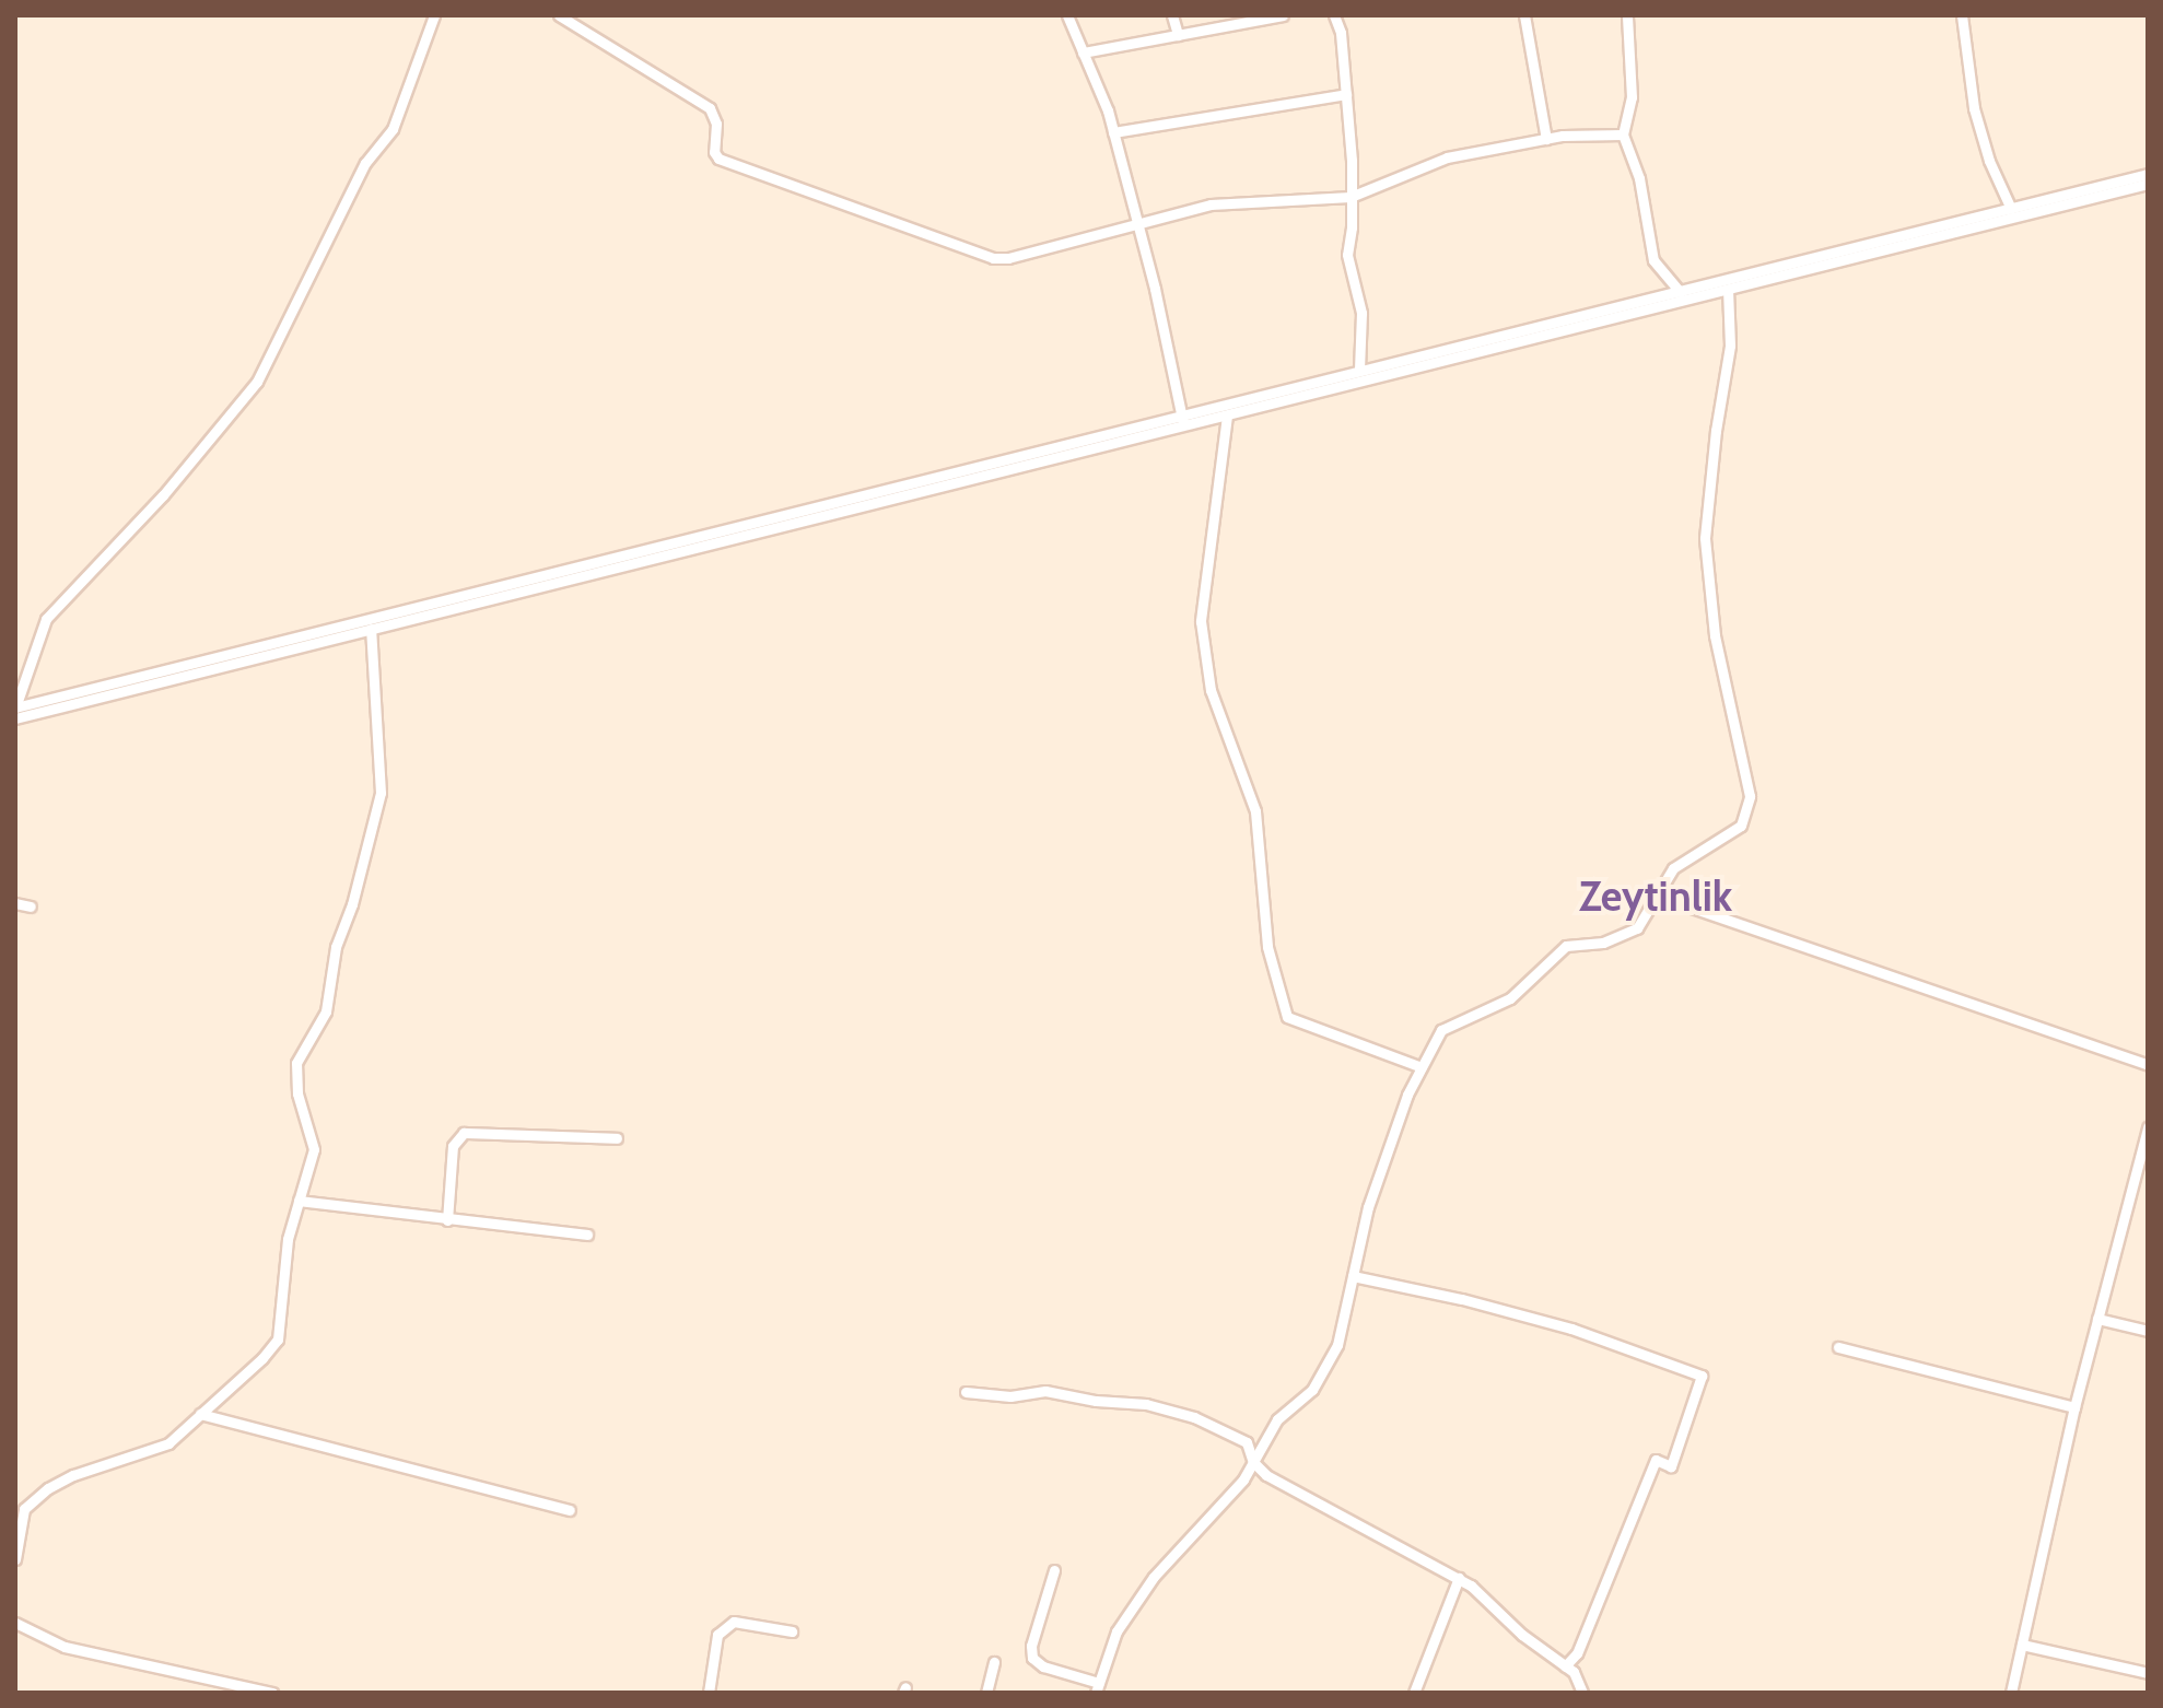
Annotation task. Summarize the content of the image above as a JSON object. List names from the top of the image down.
{
  "districts": ["Zeytinlik"]
}
